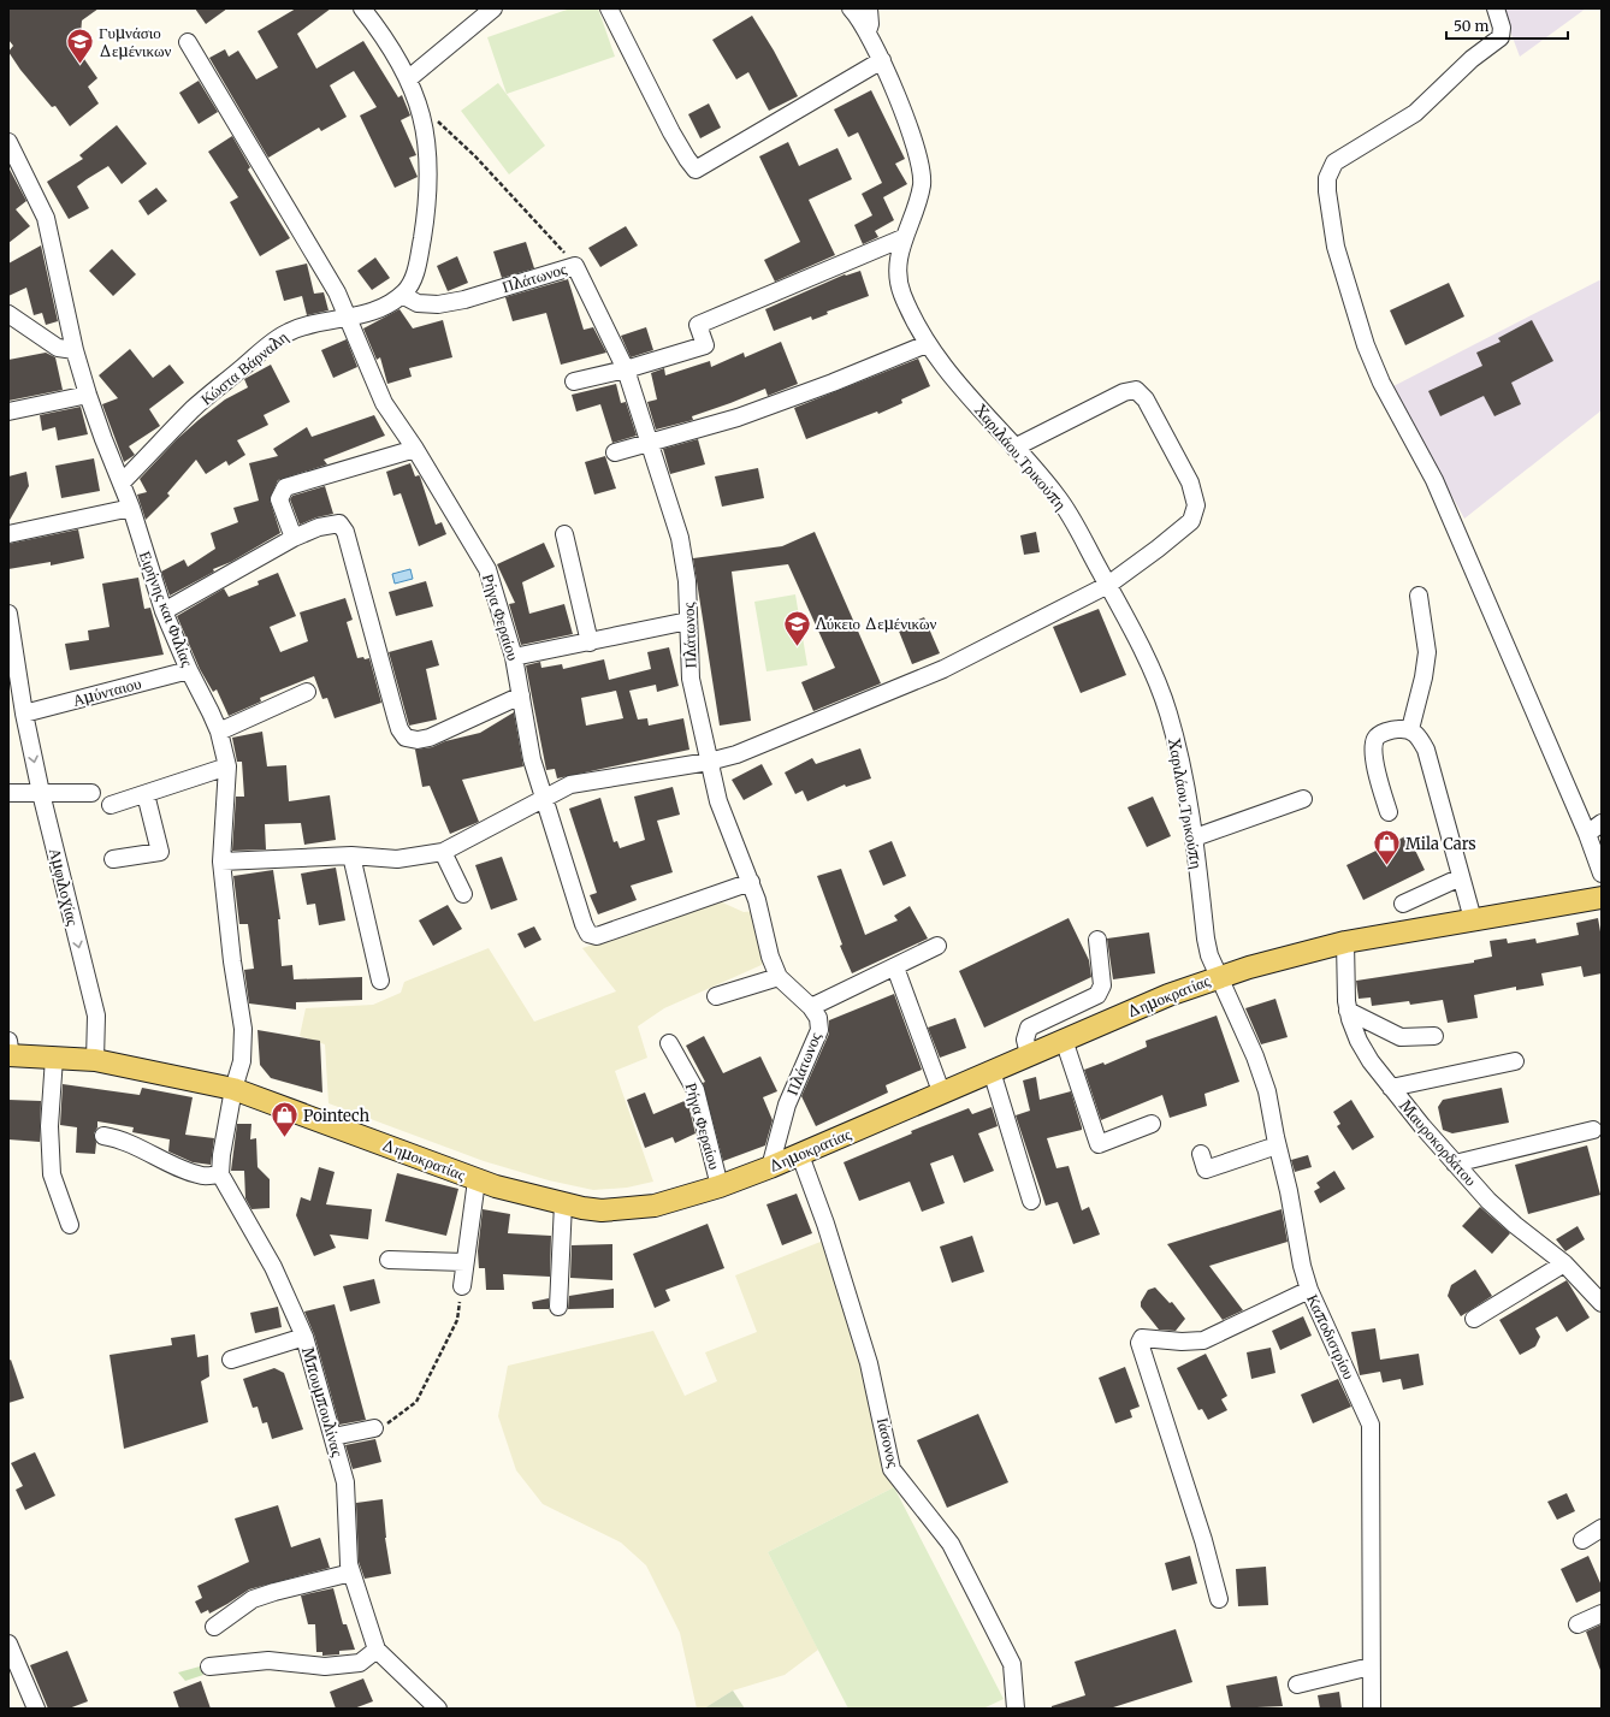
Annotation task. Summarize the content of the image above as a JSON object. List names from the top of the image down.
{
  "streets": {
    "main road": ["Δημοκρατίας"],
    "street": [
      "Πλάτωνος",
      "Κώστα Βάρναλη",
      "Χαριλάου Τρικούπη",
      "Ειρήνης και Φιλίας",
      "Ρήγα Φεραίου",
      "Αμύνταιου",
      "Αμφιλοχίας",
      "Μαυροκορδάτου",
      "Καποδιστρίου",
      "Μπουμπουλίνας",
      "Ιάσονος"
    ]
  },
  "crossings": [
    ["Πλάτωνος", "Κώστα Βάρναλη"],
    ["Πλάτωνος", "Ρήγα Φεραίου"],
    ["Πλάτωνος", "Δημοκρατίας"],
    ["Κώστα Βάρναλη", "Ειρήνης και Φιλίας"],
    ["Κώστα Βάρναλη", "Ρήγα Φεραίου"],
    ["Χαριλάου Τρικούπη", "Δημοκρατίας"],
    ["Χαριλάου Τρικούπη", "Καποδιστρίου"],
    ["Ειρήνης και Φιλίας", "Αμύνταιου"],
    ["Ειρήνης και Φιλίας", "Δημοκρατίας"],
    ["Ρήγα Φεραίου", "Δημοκρατίας"],
    ["Αμύνταιου", "Αμφιλοχίας"],
    ["Αμφιλοχίας", "Δημοκρατίας"],
    ["Δημοκρατίας", "Μαυροκορδάτου"],
    ["Δημοκρατίας", "Καποδιστρίου"],
    ["Δημοκρατίας", "Ιάσονος"]
  ],
  "one_way": ["Αμφιλοχίας"],
  "places": {
    "school or university": ["Γυμνάσιο Δεμένικων", "Λύκειο Δεμένικων"],
    "shop": ["Mila Cars", "Pointech"]
  },
  "scale_bar": "50 m"
}
